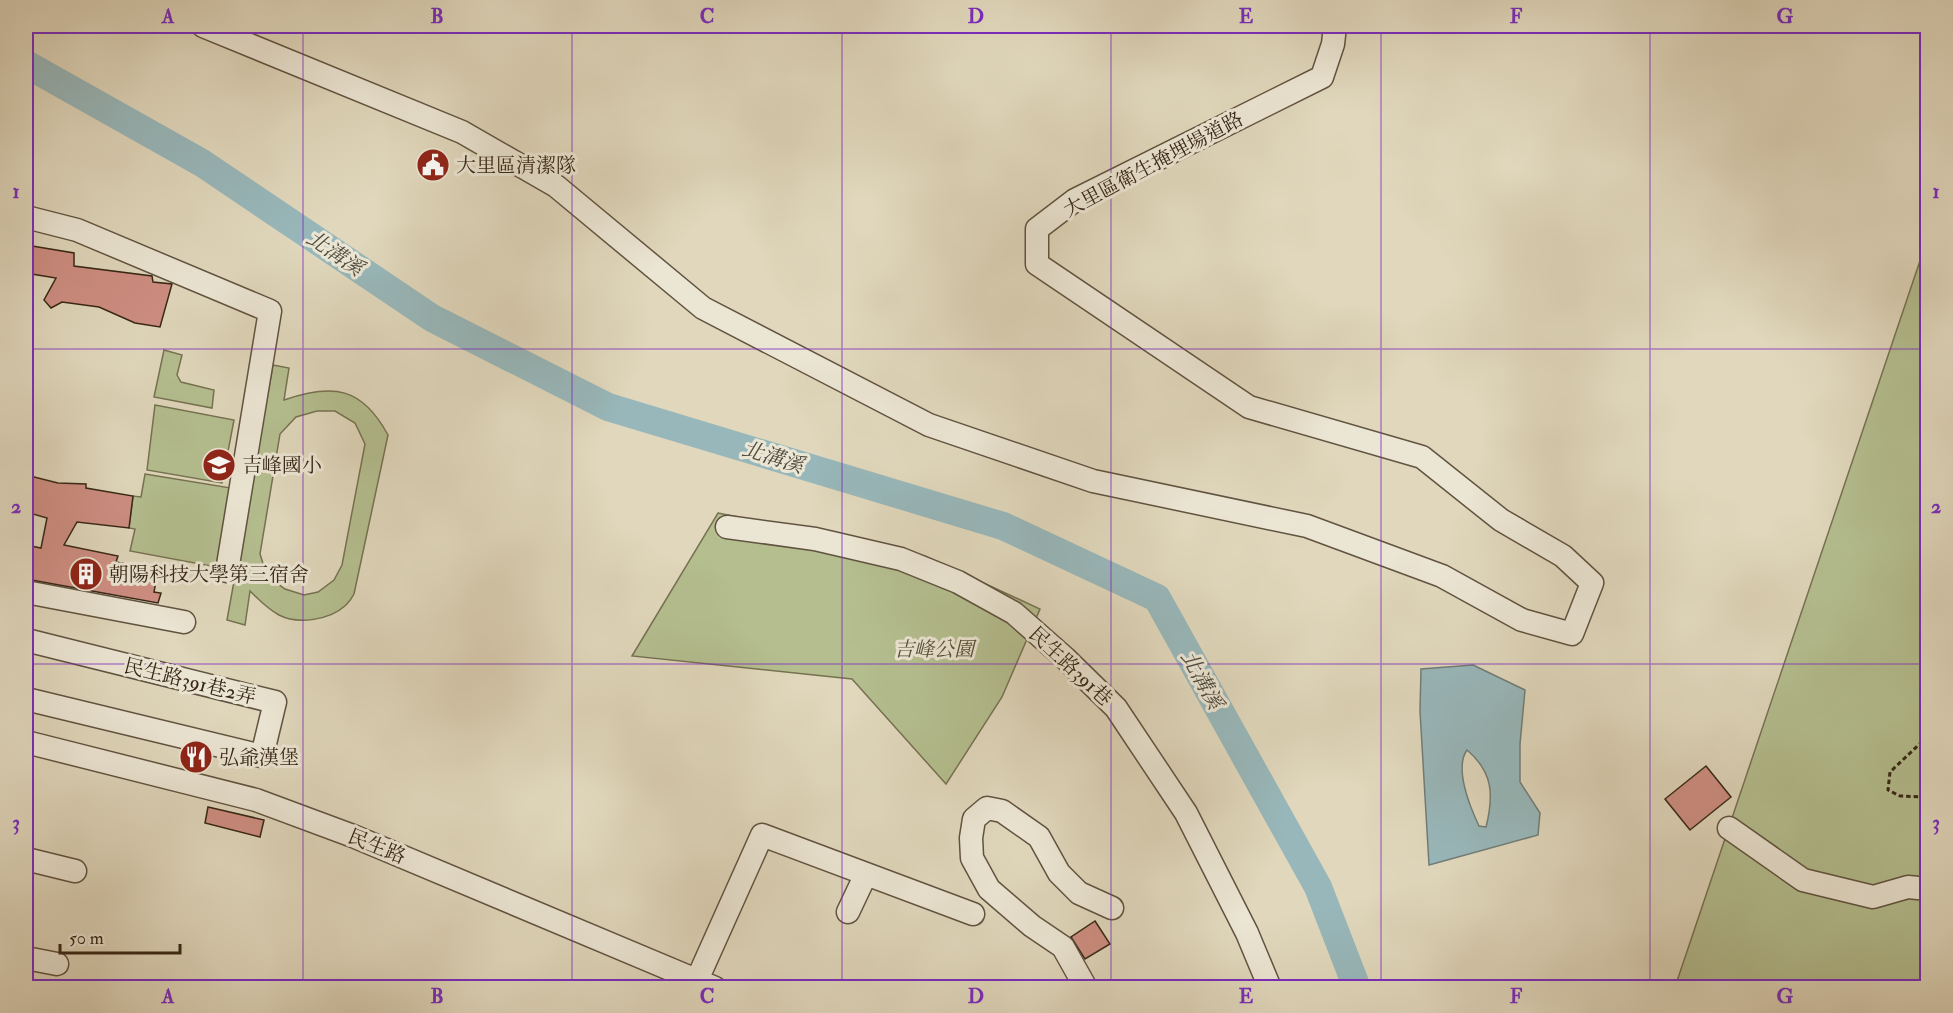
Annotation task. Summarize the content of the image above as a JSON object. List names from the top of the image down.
{
  "streets": {
    "street": [
      "大里區衛生掩埋場道路",
      "民生路391巷",
      "民生路391巷2弄",
      "民生路"
    ]
  },
  "water": ["北溝溪"],
  "parks": ["吉峰公園"],
  "places": {
    "public building": ["大里區清潔隊"],
    "school or university": ["吉峰國小"],
    "building": ["朝陽科技大學第三宿舍"],
    "restaurant": ["弘爺漢堡"]
  },
  "scale_bar": "50 m",
  "grid": {
    "columns": [
      "A",
      "B",
      "C",
      "D",
      "E",
      "F",
      "G"
    ],
    "rows": ["1", "2", "3"]
  }
}
